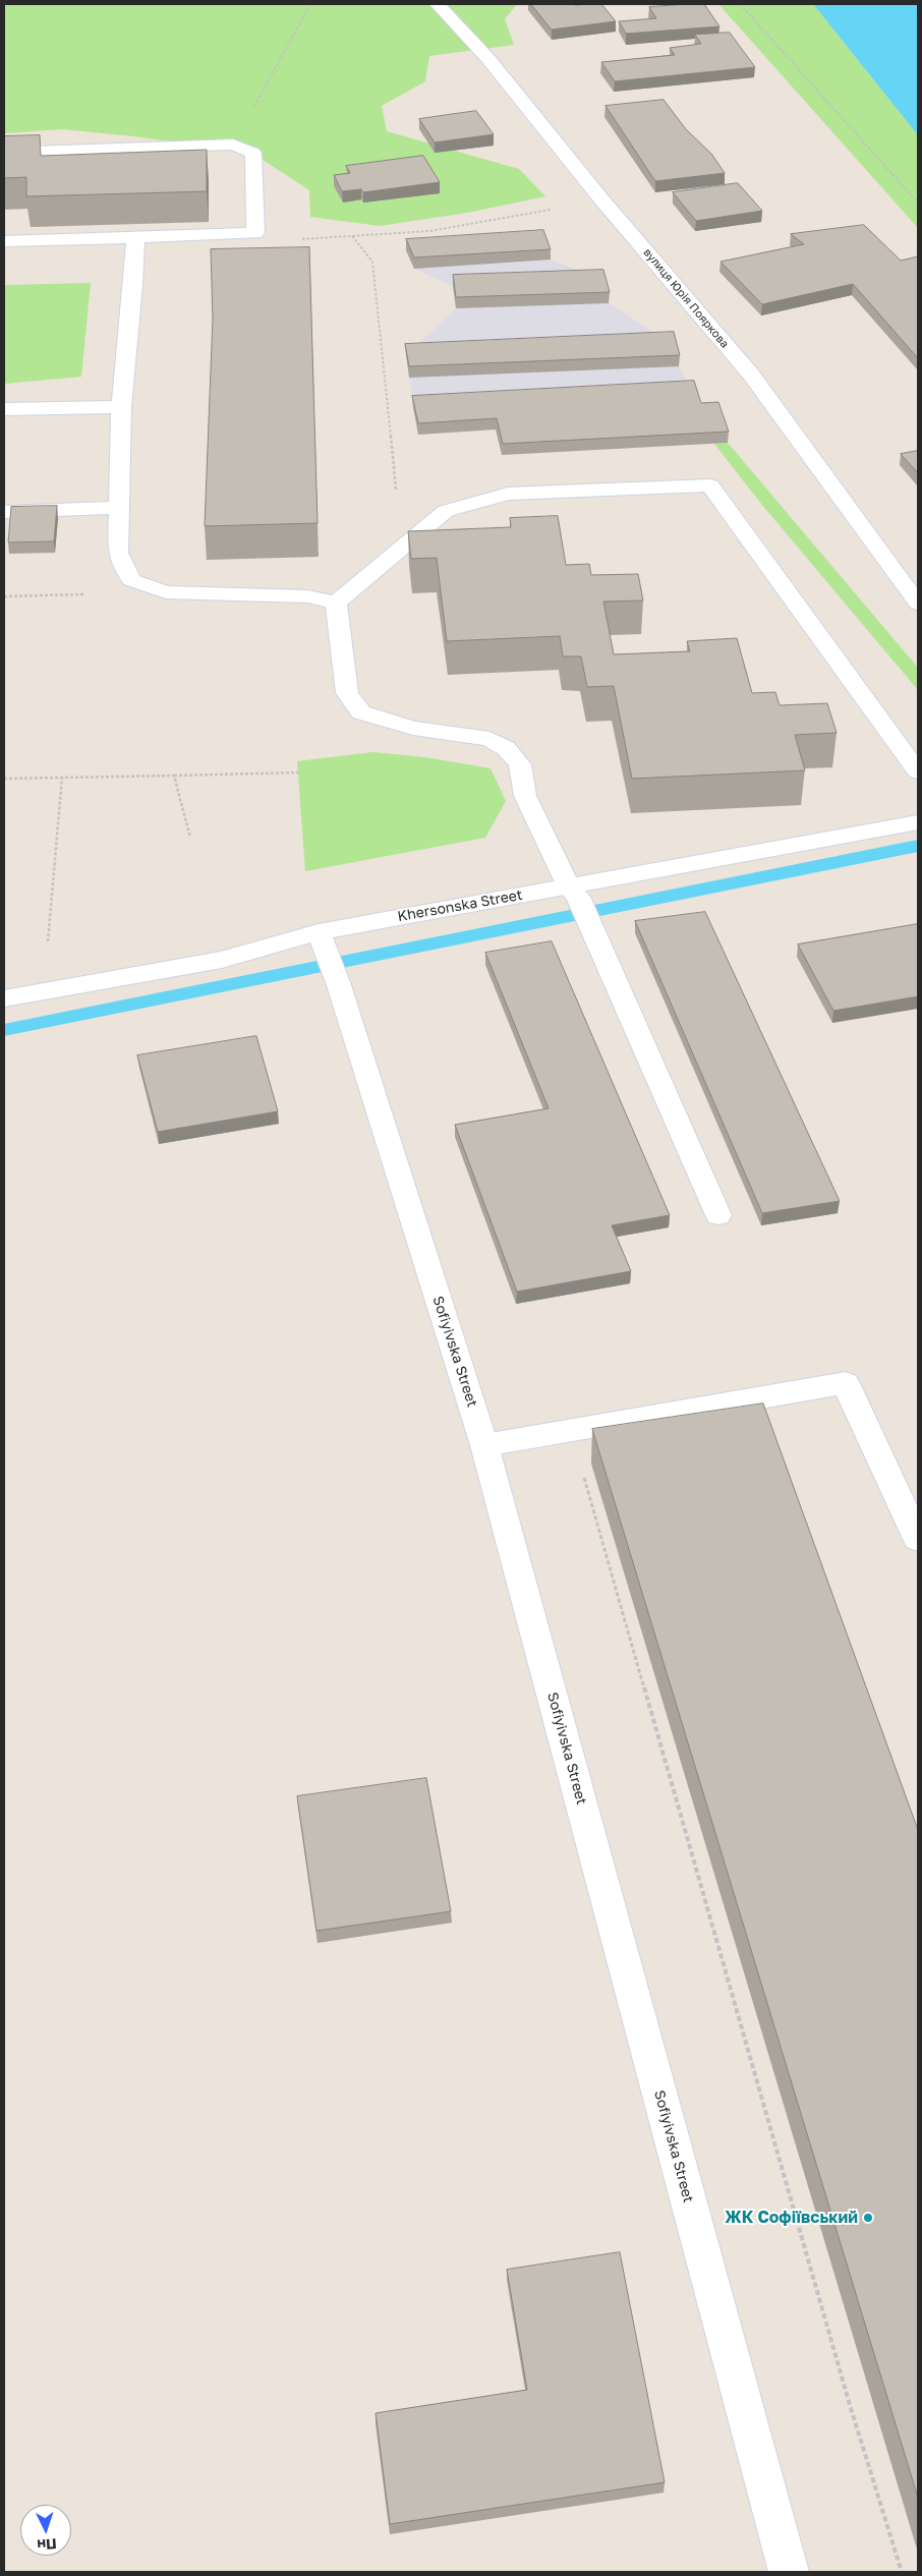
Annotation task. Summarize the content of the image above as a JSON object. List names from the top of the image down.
{
  "streets": {
    "street": ["вулиця Юрія Пояркова", "Khersonska Street", "Sofiyivska Street"]
  },
  "crossings": [
    ["Khersonska Street", "Sofiyivska Street"]
  ],
  "places": ["ЖК Софіївський"],
  "north": "bottom"
}
